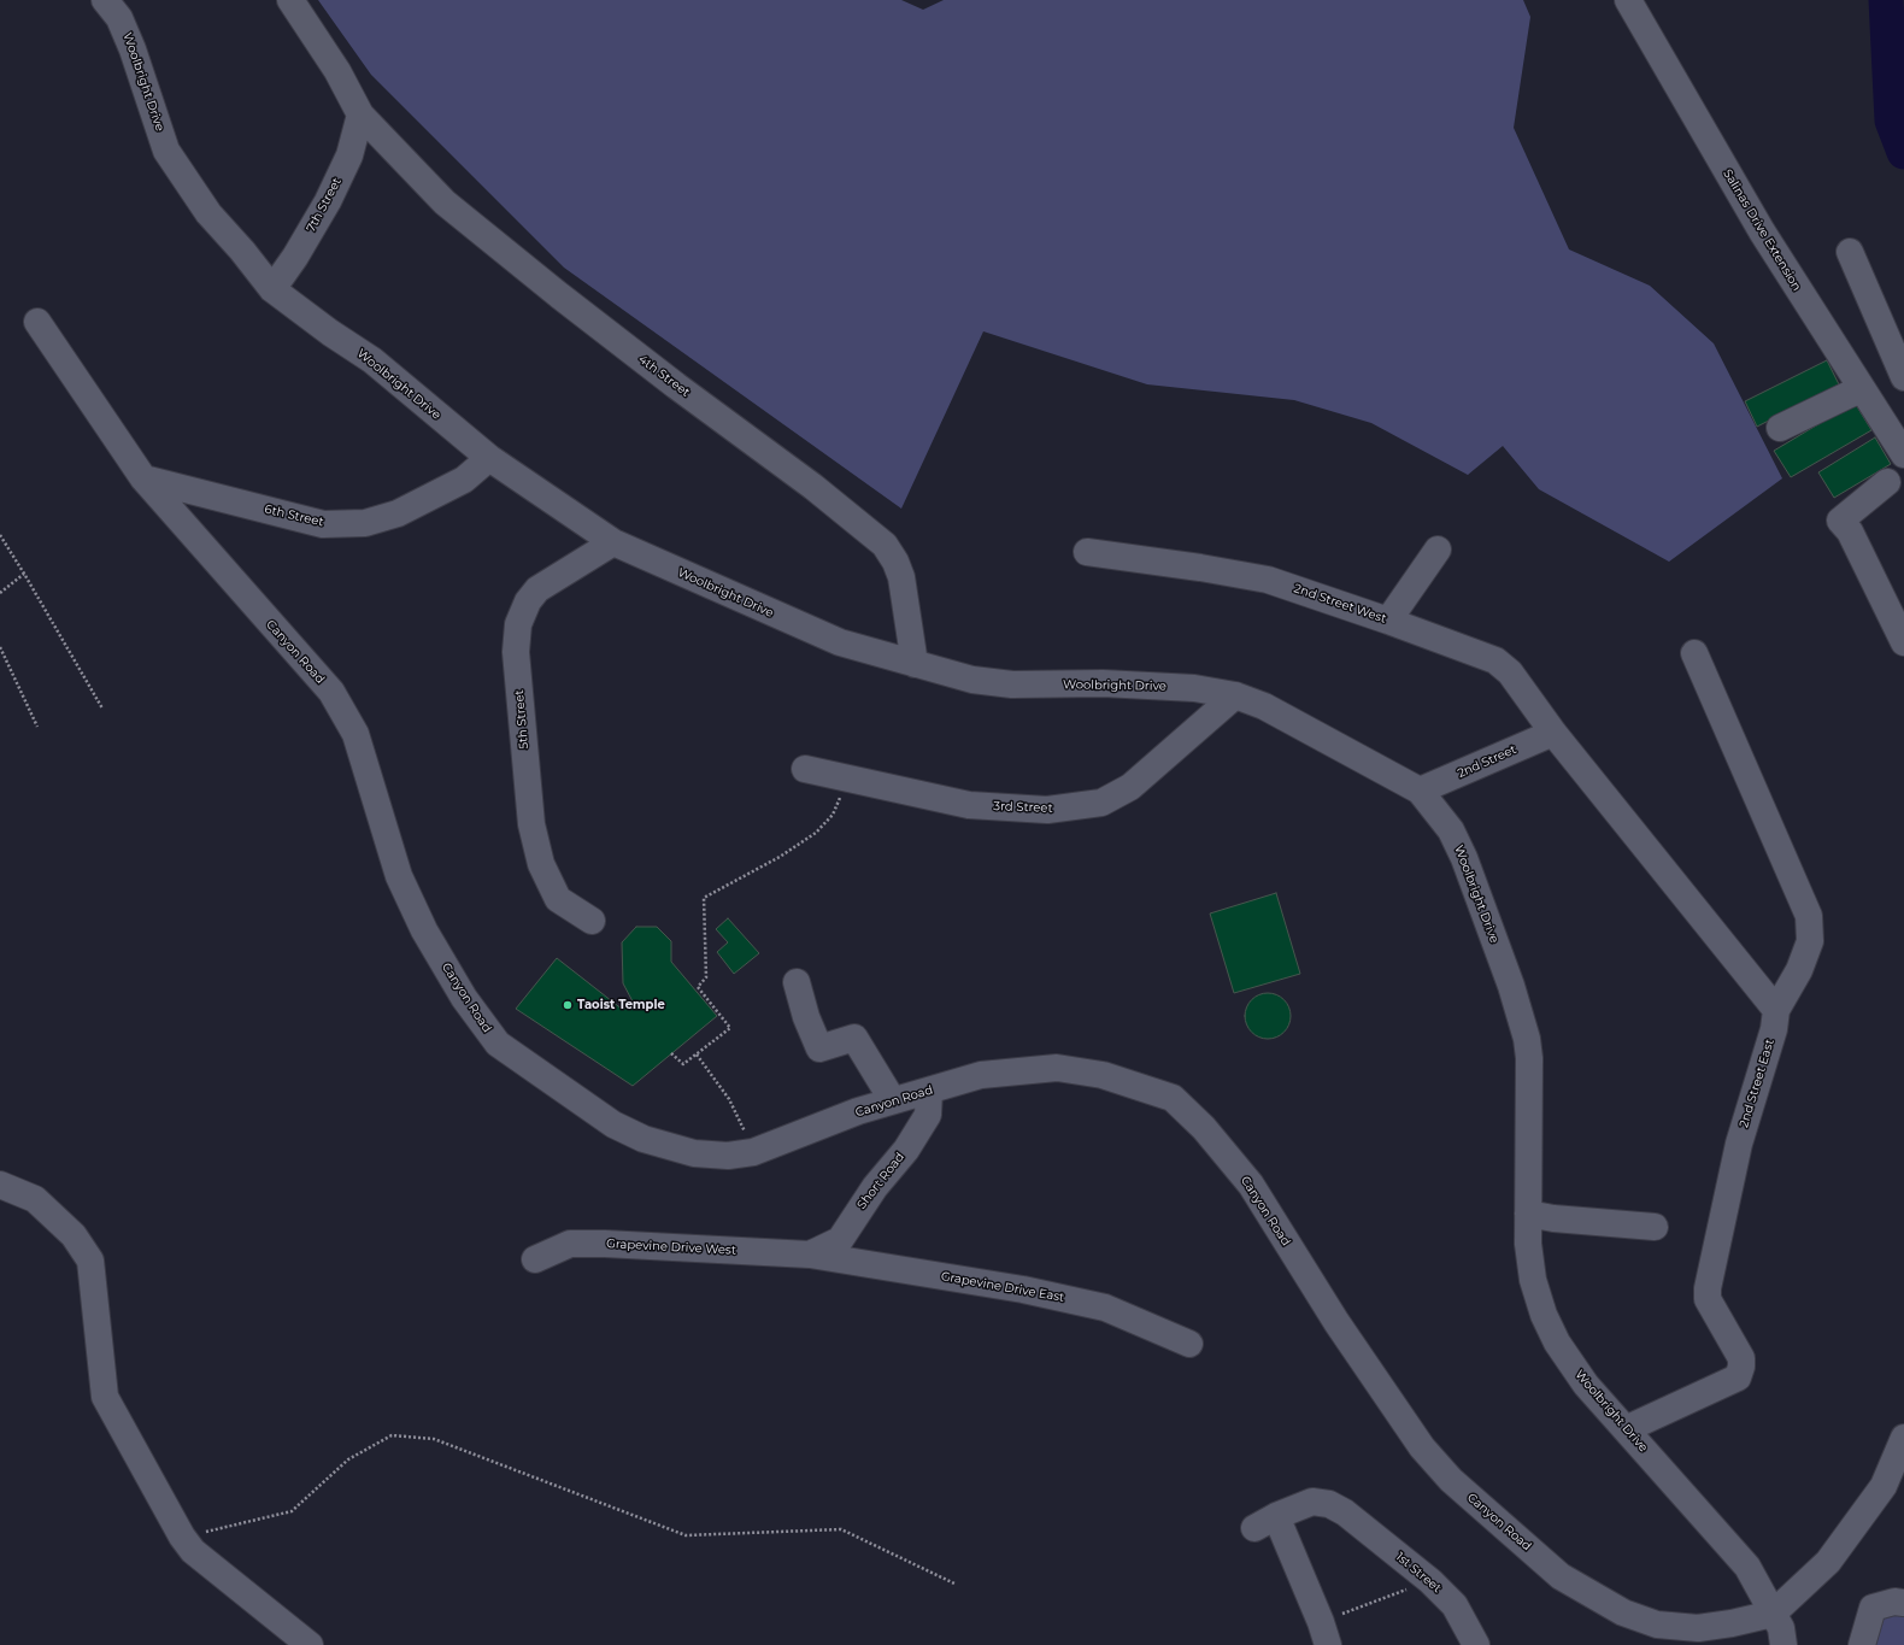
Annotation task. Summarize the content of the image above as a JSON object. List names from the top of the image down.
{
  "streets": {
    "street": [
      "Woolbright Drive",
      "7th Street",
      "Salinas Drive Extension",
      "4th Street",
      "6th Street",
      "2nd Street West",
      "Canyon Road",
      "5th Street",
      "2nd Street",
      "3rd Street",
      "2nd Street East",
      "Short Road",
      "Grapevine Drive West",
      "Grapevine Drive East",
      "1st Street"
    ]
  },
  "crossings": [
    ["Woolbright Drive", "7th Street"],
    ["Woolbright Drive", "4th Street"],
    ["Woolbright Drive", "6th Street"],
    ["Woolbright Drive", "Canyon Road"],
    ["Woolbright Drive", "5th Street"],
    ["Woolbright Drive", "2nd Street"],
    ["Woolbright Drive", "3rd Street"],
    ["Woolbright Drive", "2nd Street East"],
    ["7th Street", "4th Street"],
    ["6th Street", "Canyon Road"],
    ["2nd Street West", "2nd Street"],
    ["Canyon Road", "Short Road"],
    ["Short Road", "Grapevine Drive West"],
    ["Short Road", "Grapevine Drive East"],
    ["Grapevine Drive West", "Grapevine Drive East"]
  ],
  "places": ["Taoist Temple"]
}
